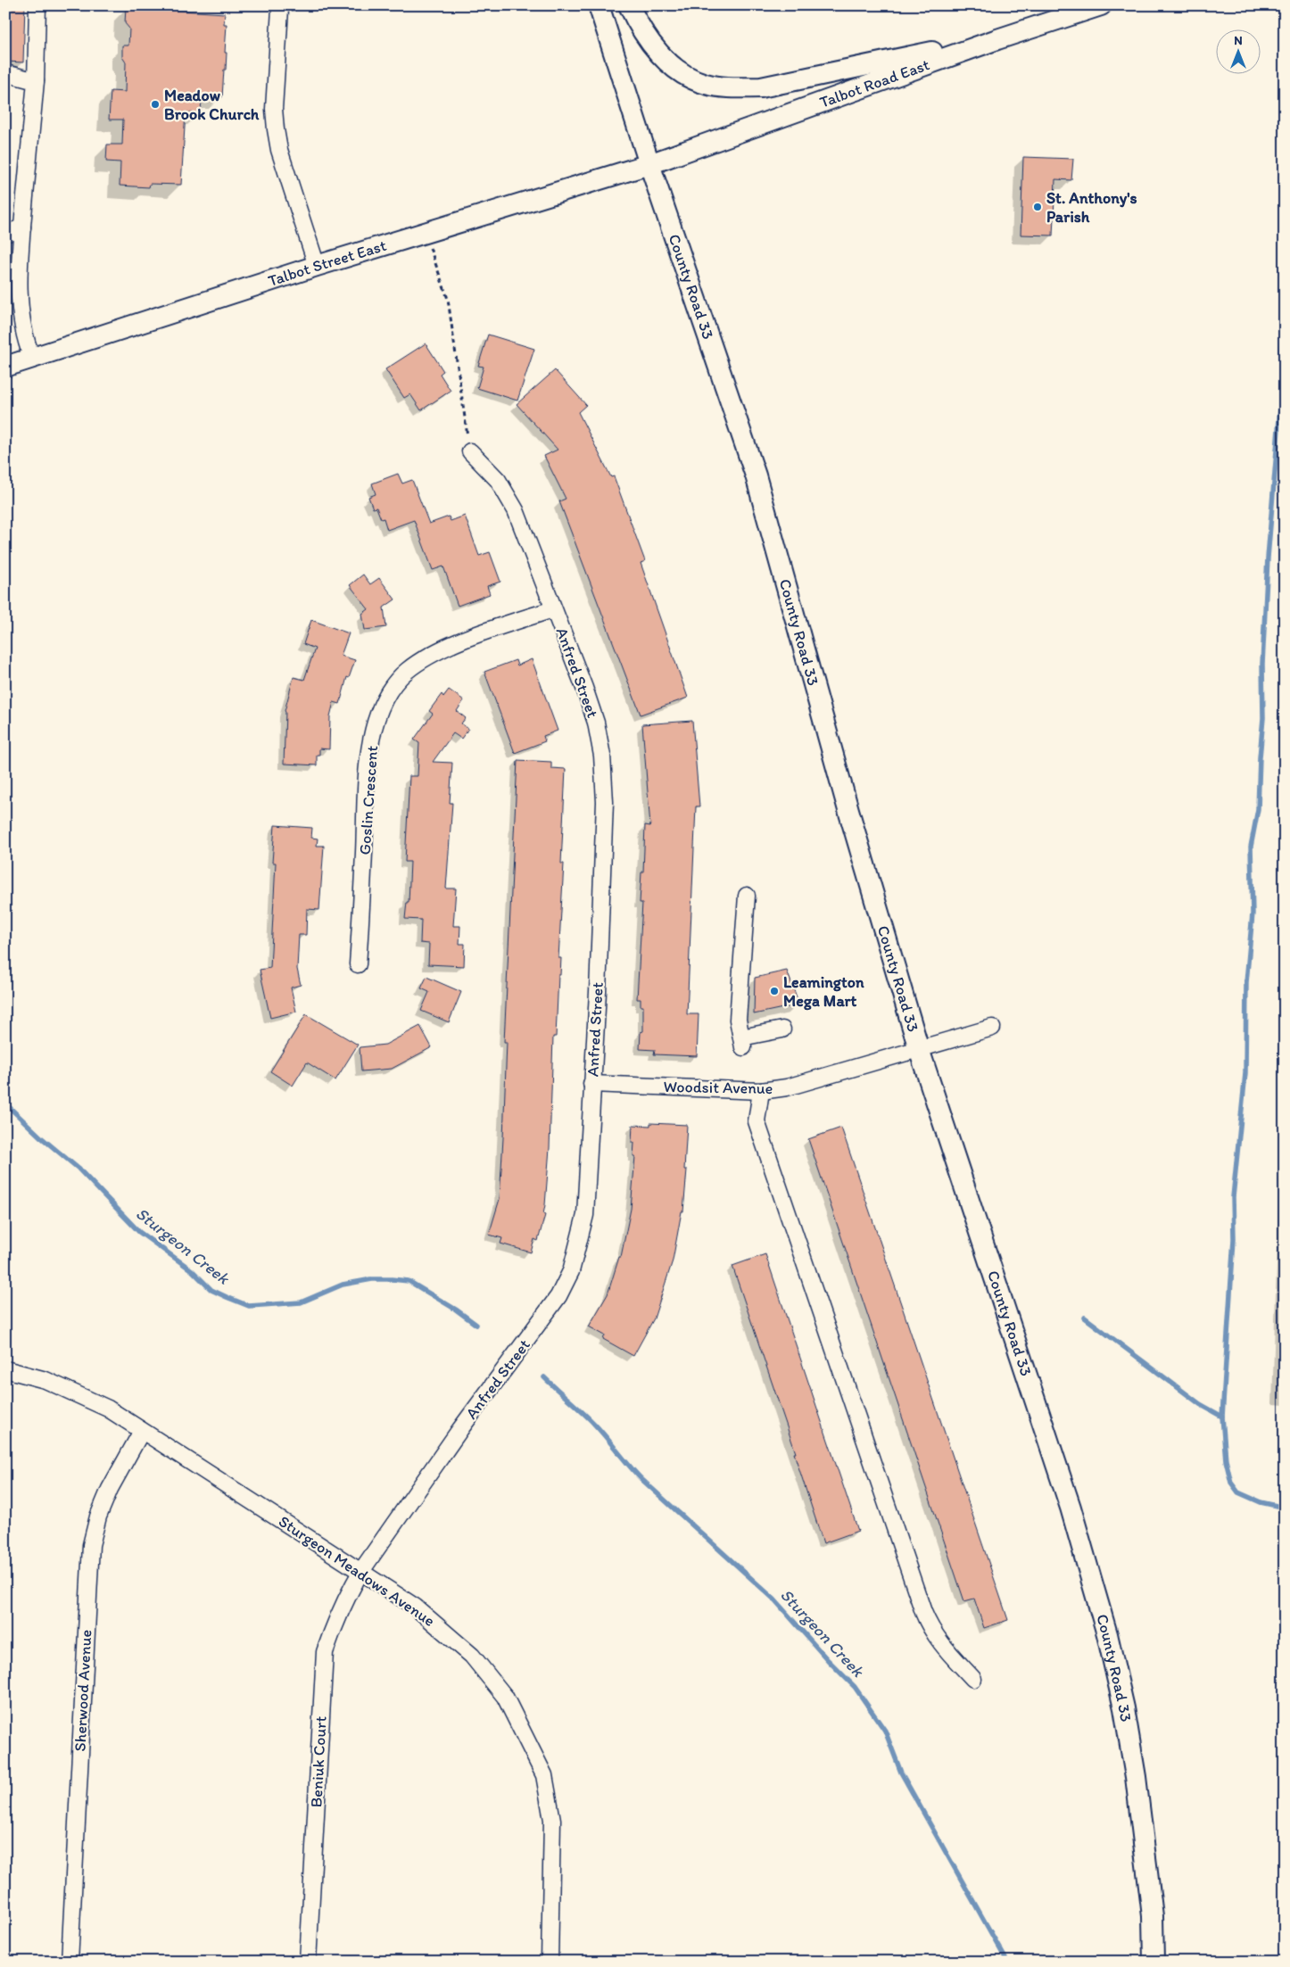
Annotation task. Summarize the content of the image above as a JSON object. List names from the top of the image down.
{
  "streets": {
    "main road": ["Talbot Road East", "Talbot Street East", "County Road 33"],
    "street": [
      "Anfred Street",
      "Goslin Crescent",
      "Woodsit Avenue",
      "Sturgeon Meadows Avenue",
      "Sherwood Avenue",
      "Beniuk Court"
    ]
  },
  "crossings": [
    ["Talbot Road East", "Talbot Street East"],
    ["Talbot Road East", "County Road 33"],
    ["Talbot Street East", "County Road 33"],
    ["County Road 33", "Woodsit Avenue"],
    ["Anfred Street", "Goslin Crescent"],
    ["Anfred Street", "Woodsit Avenue"],
    ["Anfred Street", "Sturgeon Meadows Avenue"],
    ["Anfred Street", "Beniuk Court"],
    ["Sturgeon Meadows Avenue", "Sherwood Avenue"],
    ["Sturgeon Meadows Avenue", "Beniuk Court"]
  ],
  "water": ["Sturgeon Creek"],
  "places": ["Meadow Brook Church", "St. Anthony's Parish", "Leamington Mega Mart"],
  "north": "top"
}
